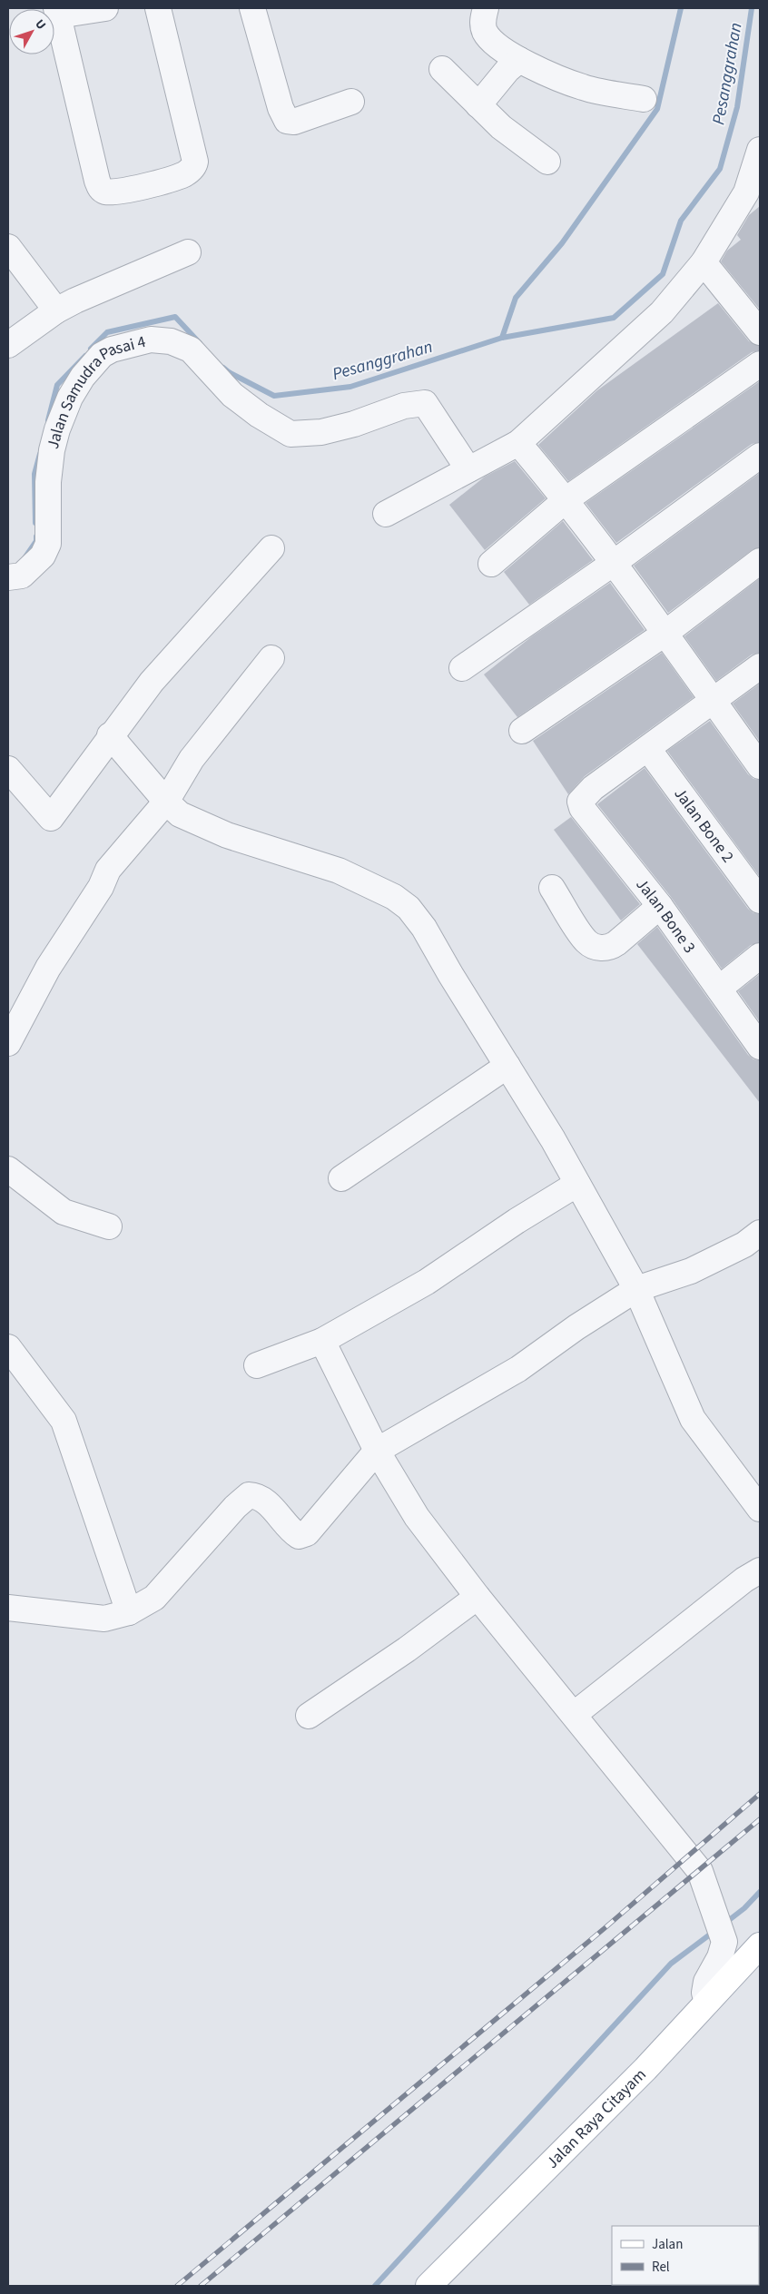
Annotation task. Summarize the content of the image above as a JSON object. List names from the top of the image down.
{
  "streets": {
    "main road": ["Jalan Raya Citayam"],
    "street": ["Jalan Samudra Pasai 4", "Jalan Bone 2", "Jalan Bone 3"]
  },
  "crossings": [
    ["Jalan Bone 2", "Jalan Bone 3"]
  ],
  "water": ["Pesanggrahan"],
  "legend": ["Jalan", "Rel"],
  "north": "top right"
}
